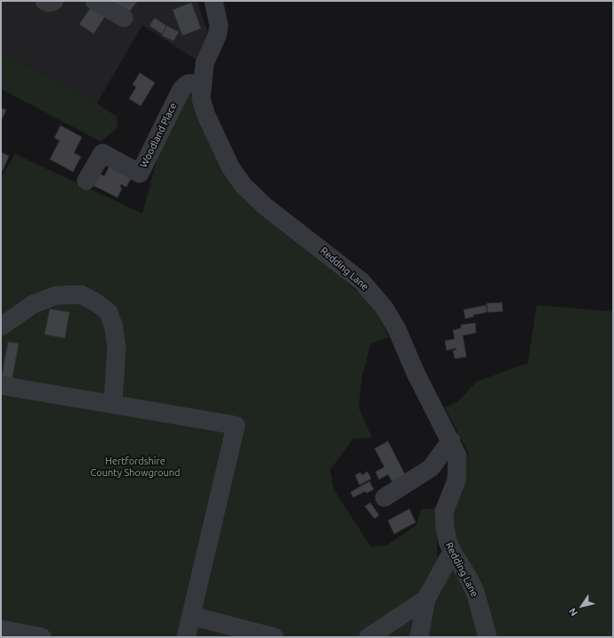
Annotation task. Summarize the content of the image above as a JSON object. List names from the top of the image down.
{
  "streets": {
    "street": ["Woodland Place", "Redding Lane"]
  },
  "crossings": [
    ["Woodland Place", "Redding Lane"]
  ],
  "parks": ["Hertfordshire County Showground"],
  "north": "bottom left"
}
